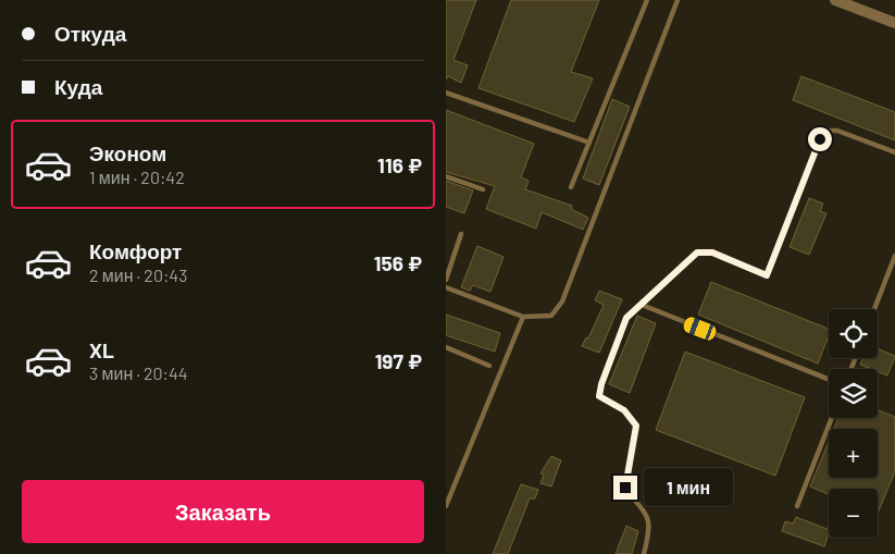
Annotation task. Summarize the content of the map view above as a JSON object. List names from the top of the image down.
{
  "page": {
    "banner": ["Откуда", "Куда"],
    "list": [
      {
        "name": "Эконом",
        "note": "1 мин · 20:42",
        "value": "116 ₽"
      },
      {
        "name": "Комфорт",
        "note": "2 мин · 20:43",
        "value": "156 ₽"
      },
      {
        "name": "XL",
        "note": "3 мин · 20:44",
        "value": "197 ₽"
      }
    ],
    "map_buttons": ["+", "−"],
    "bubble": "1 мин",
    "buttons": "Заказать"
  }
}
